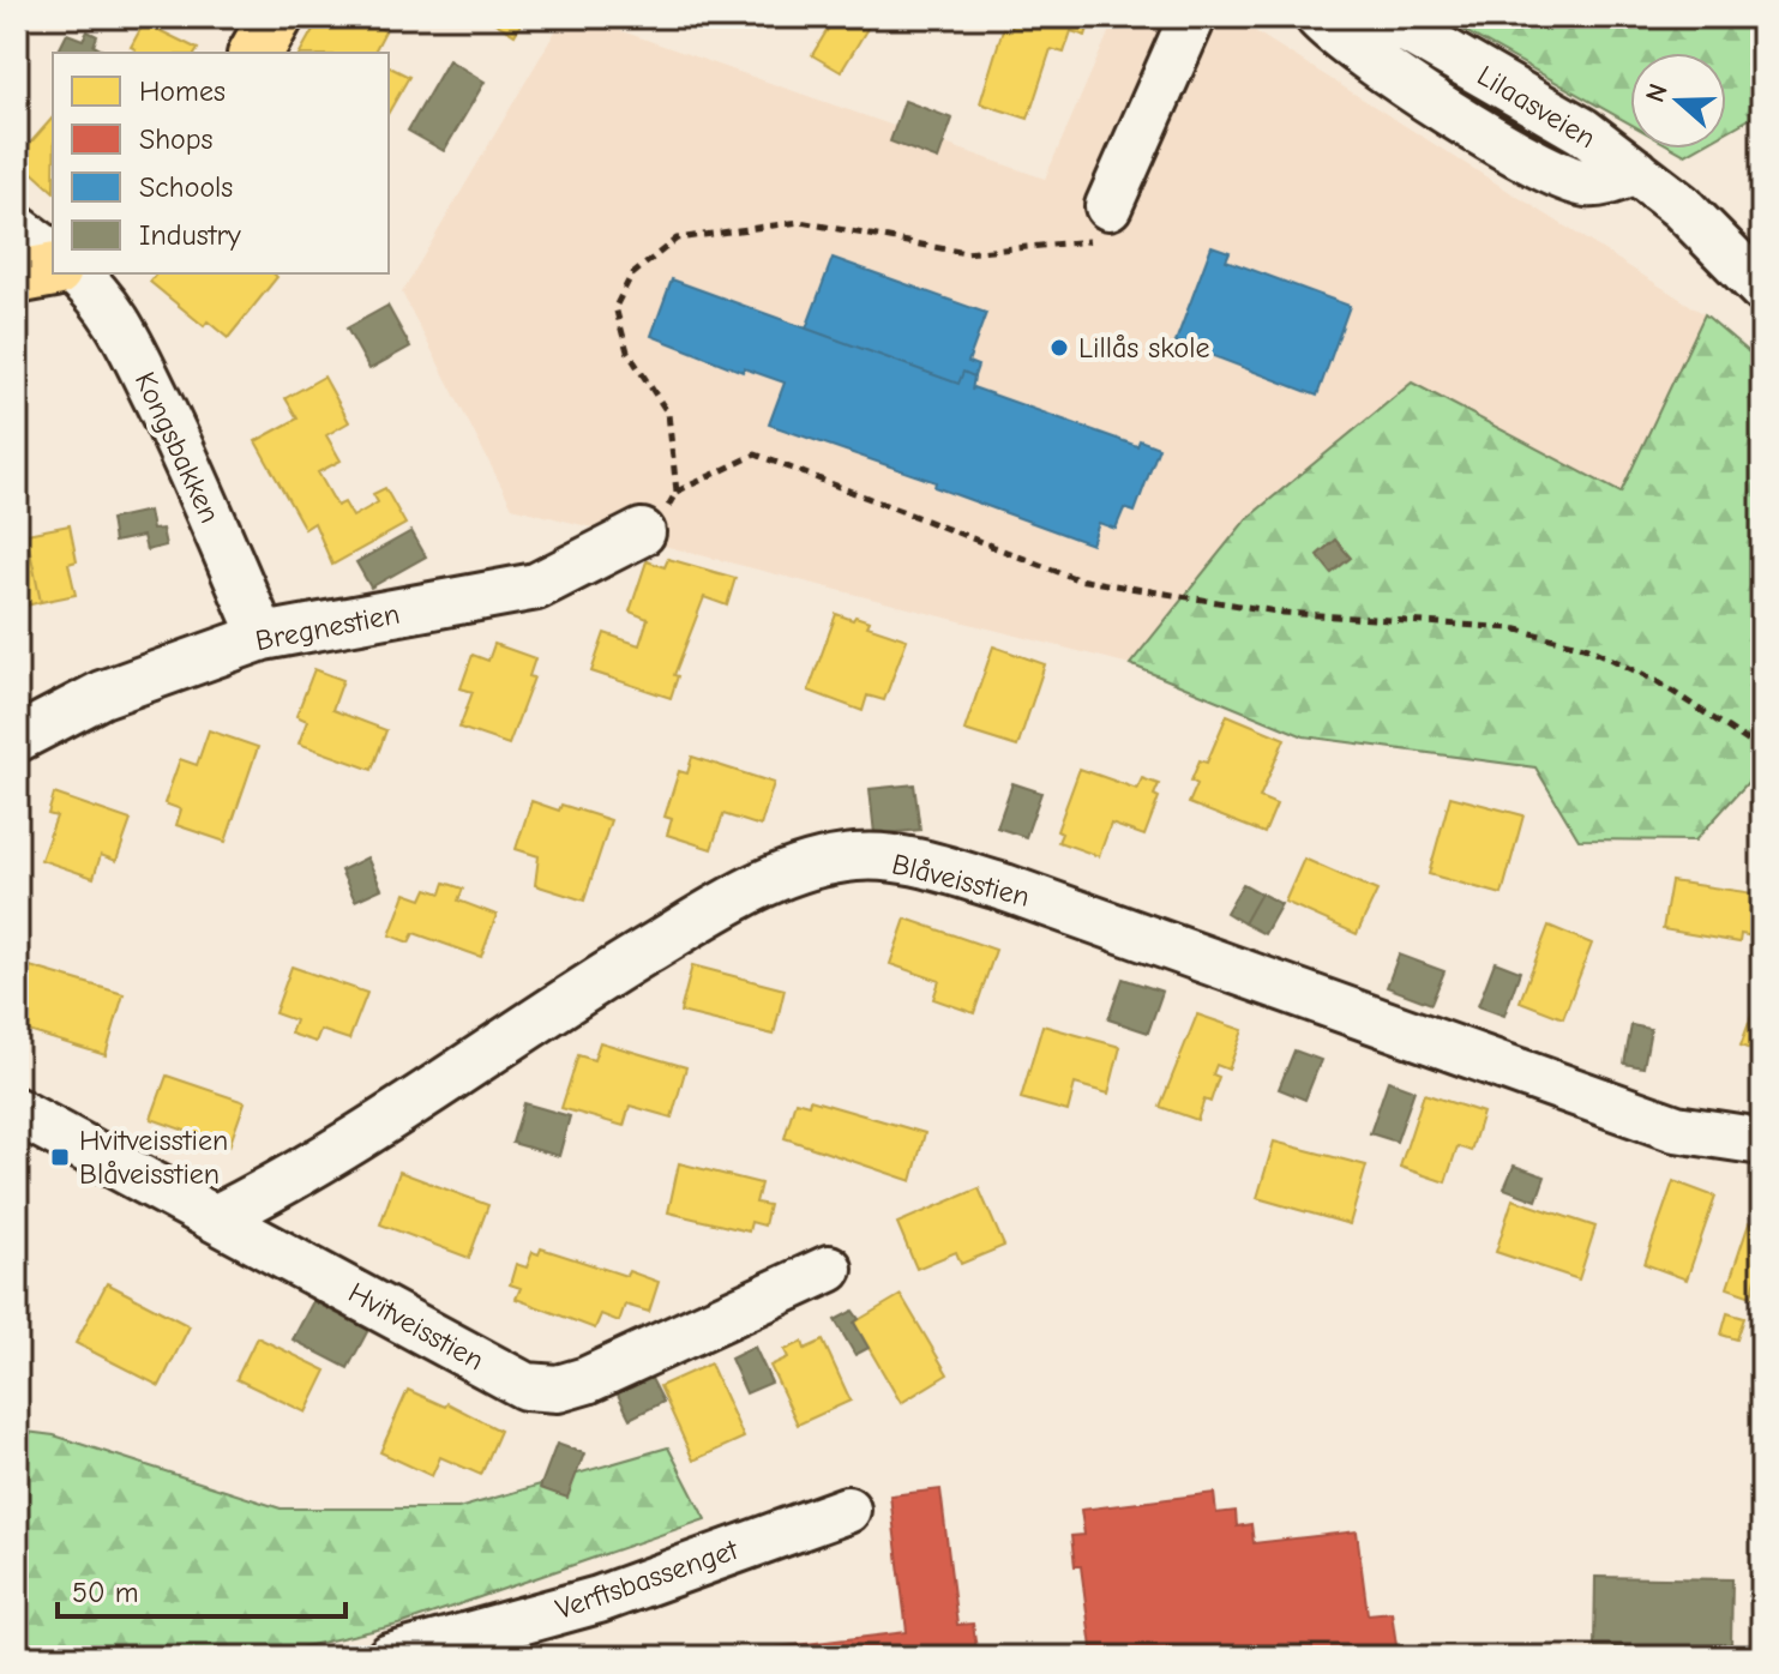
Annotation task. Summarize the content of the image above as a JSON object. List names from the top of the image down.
{
  "streets": {
    "street": [
      "Lilaasveien",
      "Kongsbakken",
      "Bregnestien",
      "Blåveisstien",
      "Hvitveisstien",
      "Verftsbassenget"
    ]
  },
  "crossings": [
    ["Kongsbakken", "Bregnestien"],
    ["Blåveisstien", "Hvitveisstien"]
  ],
  "places": {
    "other": ["Lillås skole"],
    "transit": ["Hvitveisstien Blåveisstien"]
  },
  "legend": [
    "Homes",
    "Shops",
    "Schools",
    "Industry"
  ],
  "scale_bar": "50 m",
  "north": "left"
}
